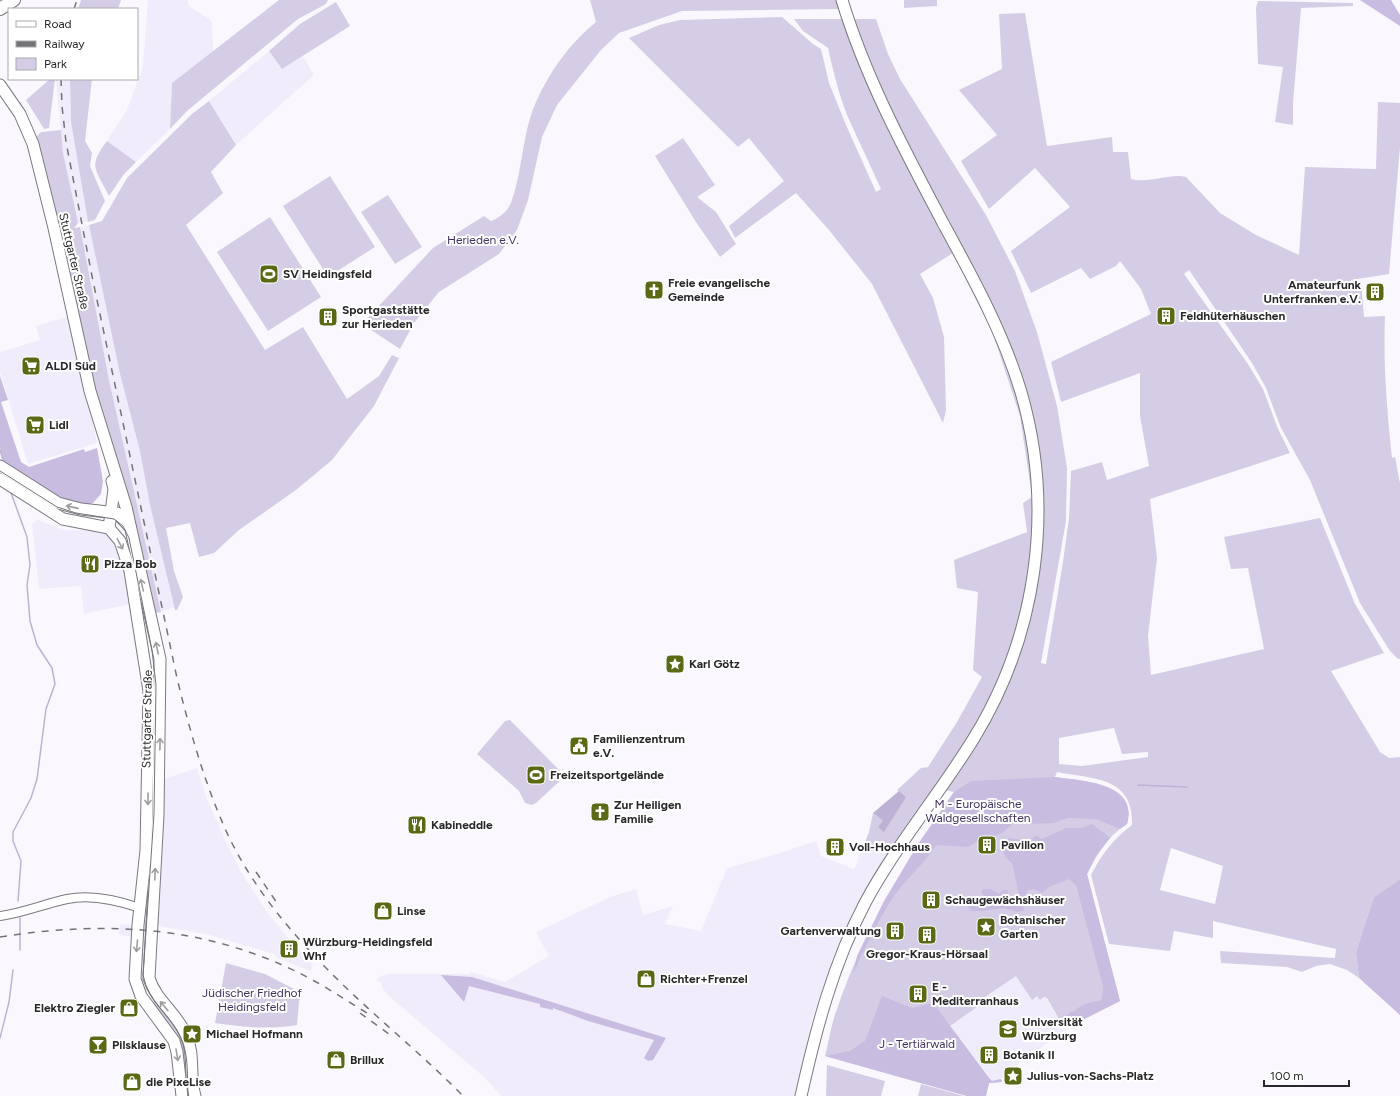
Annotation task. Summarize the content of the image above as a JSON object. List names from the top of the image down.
{
  "streets": {
    "main road": ["Stuttgarter Straße"]
  },
  "parks": [
    "Herieden e.V.",
    "M - Europäische Waldgesellschaften",
    "Jüdischer Friedhof Heidingsfeld",
    "J - Tertiärwald"
  ],
  "places": {
    "sports": ["SV Heidingsfeld", "Freizeitsportgelände"],
    "church": ["Freie evangelische Gemeinde", "Zur Heiligen Familie"],
    "building": [
      "Amateurfunk Unterfranken e.V.",
      "Feldhüterhäuschen",
      "Sportgaststätte zur Herieden",
      "Pavillon",
      "Voll-Hochhaus",
      "Schaugewächshäuser",
      "Gartenverwaltung",
      "Gregor-Kraus-Hörsaal",
      "Würzburg-Heidingsfeld Whf",
      "E - Mediterranhaus",
      "Botanik II"
    ],
    "supermarket": ["ALDI Süd", "Lidl"],
    "restaurant": ["Pizza Bob", "Kabineddle"],
    "place": [
      "Karl Götz",
      "Botanischer Garten",
      "Michael Hofmann",
      "Julius-von-Sachs-Platz"
    ],
    "public building": ["Familienzentrum e.V."],
    "shop": [
      "Linse",
      "Richter+Frenzel",
      "Elektro Ziegler",
      "Brillux",
      "die PixeLise"
    ],
    "school or university": ["Universität Würzburg"],
    "bar": ["Pilsklause"]
  },
  "legend": ["Road", "Railway", "Park"],
  "scale_bar": "100 m"
}
